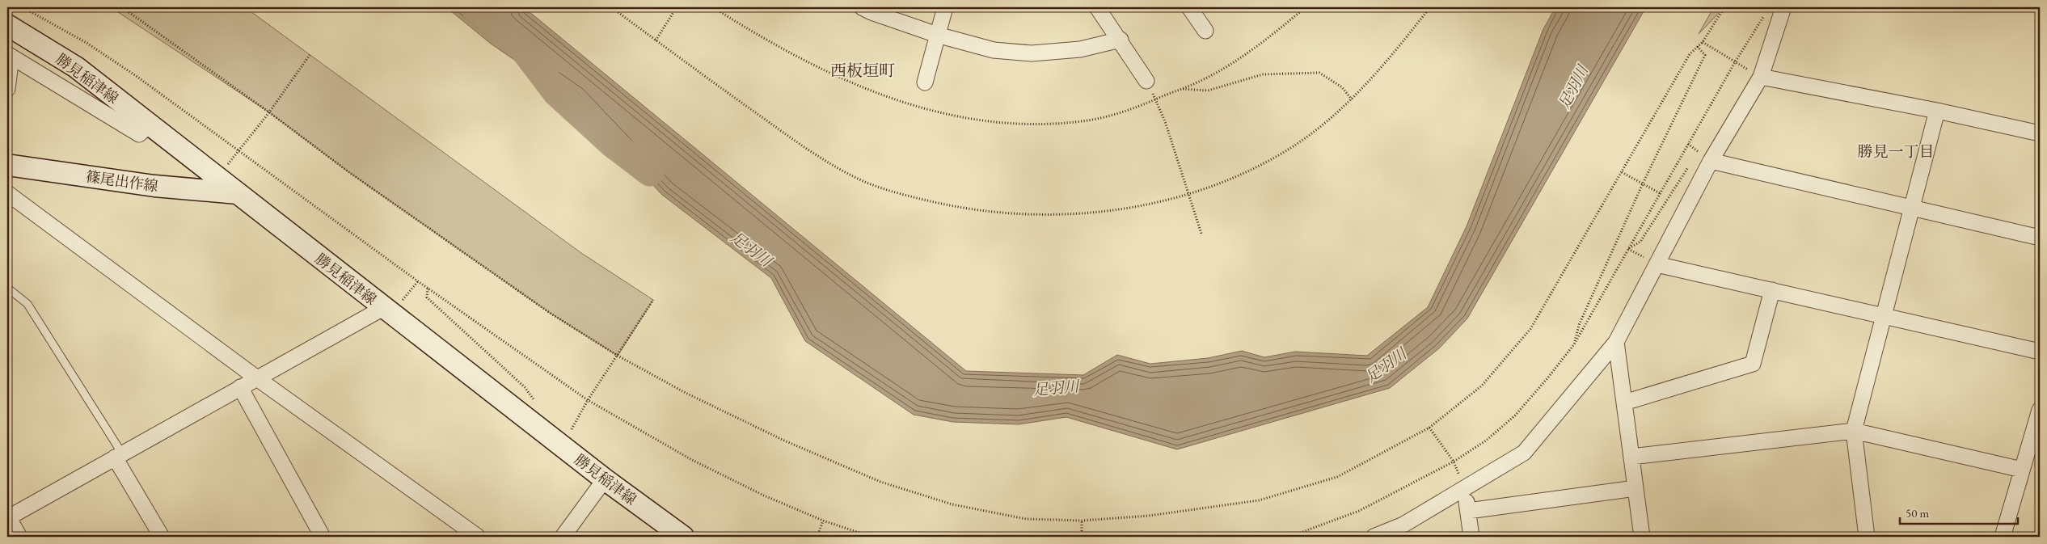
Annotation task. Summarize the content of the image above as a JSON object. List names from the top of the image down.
{
  "streets": {
    "main road": ["勝見稲津線", "篠尾出作線"]
  },
  "crossings": [
    ["勝見稲津線", "篠尾出作線"]
  ],
  "districts": ["西板垣町", "勝見一丁目"],
  "water": ["足羽川"],
  "scale_bar": "50 m"
}
